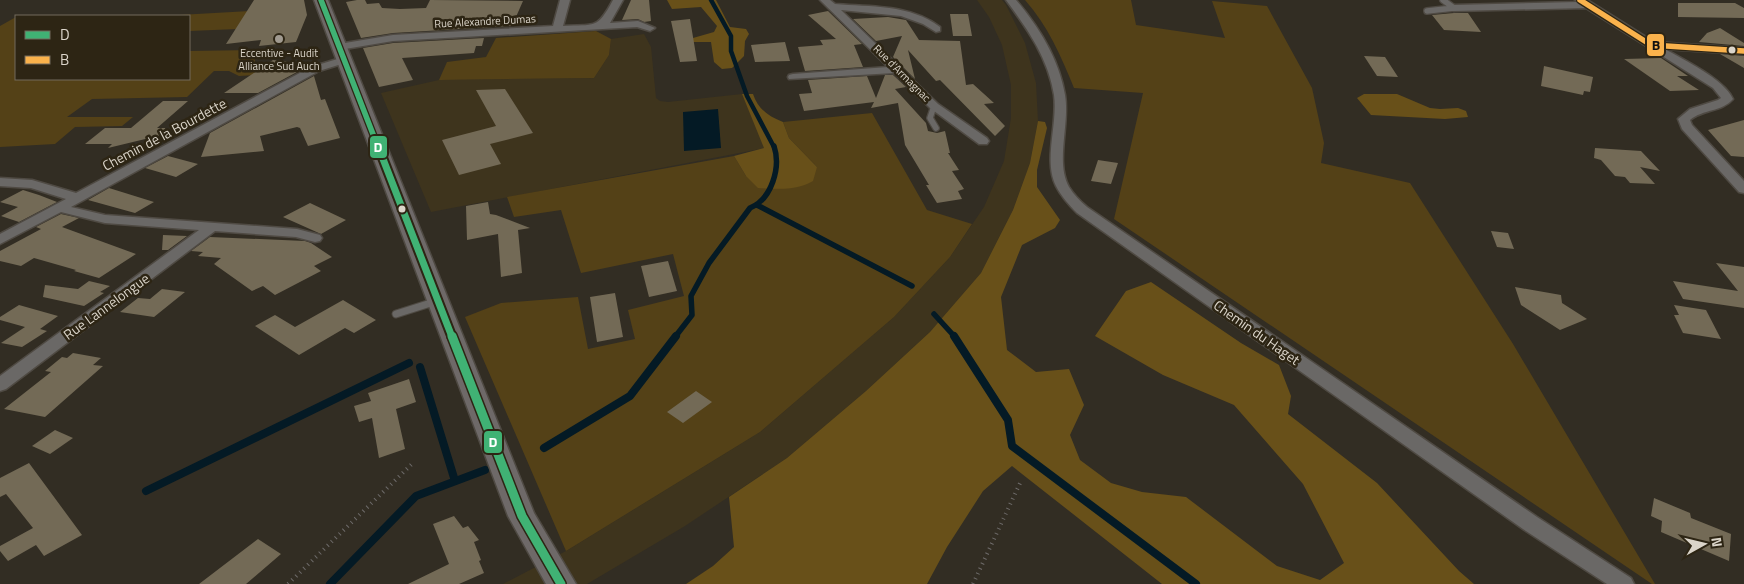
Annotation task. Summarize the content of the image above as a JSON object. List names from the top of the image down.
{
  "streets": {
    "street": [
      "Rue Alexandre Dumas",
      "Rue d'Armagnac",
      "Chemin de la Bourdette",
      "Rue Lannelongue",
      "Chemin du Haget"
    ]
  },
  "crossings": [
    ["Rue Alexandre Dumas", "Chemin de la Bourdette"]
  ],
  "places": ["Eccentive - Audit Alliance Sud Auch"],
  "lines": ["transit line D", "transit line B"],
  "legend": ["D", "B"],
  "north": "right"
}
